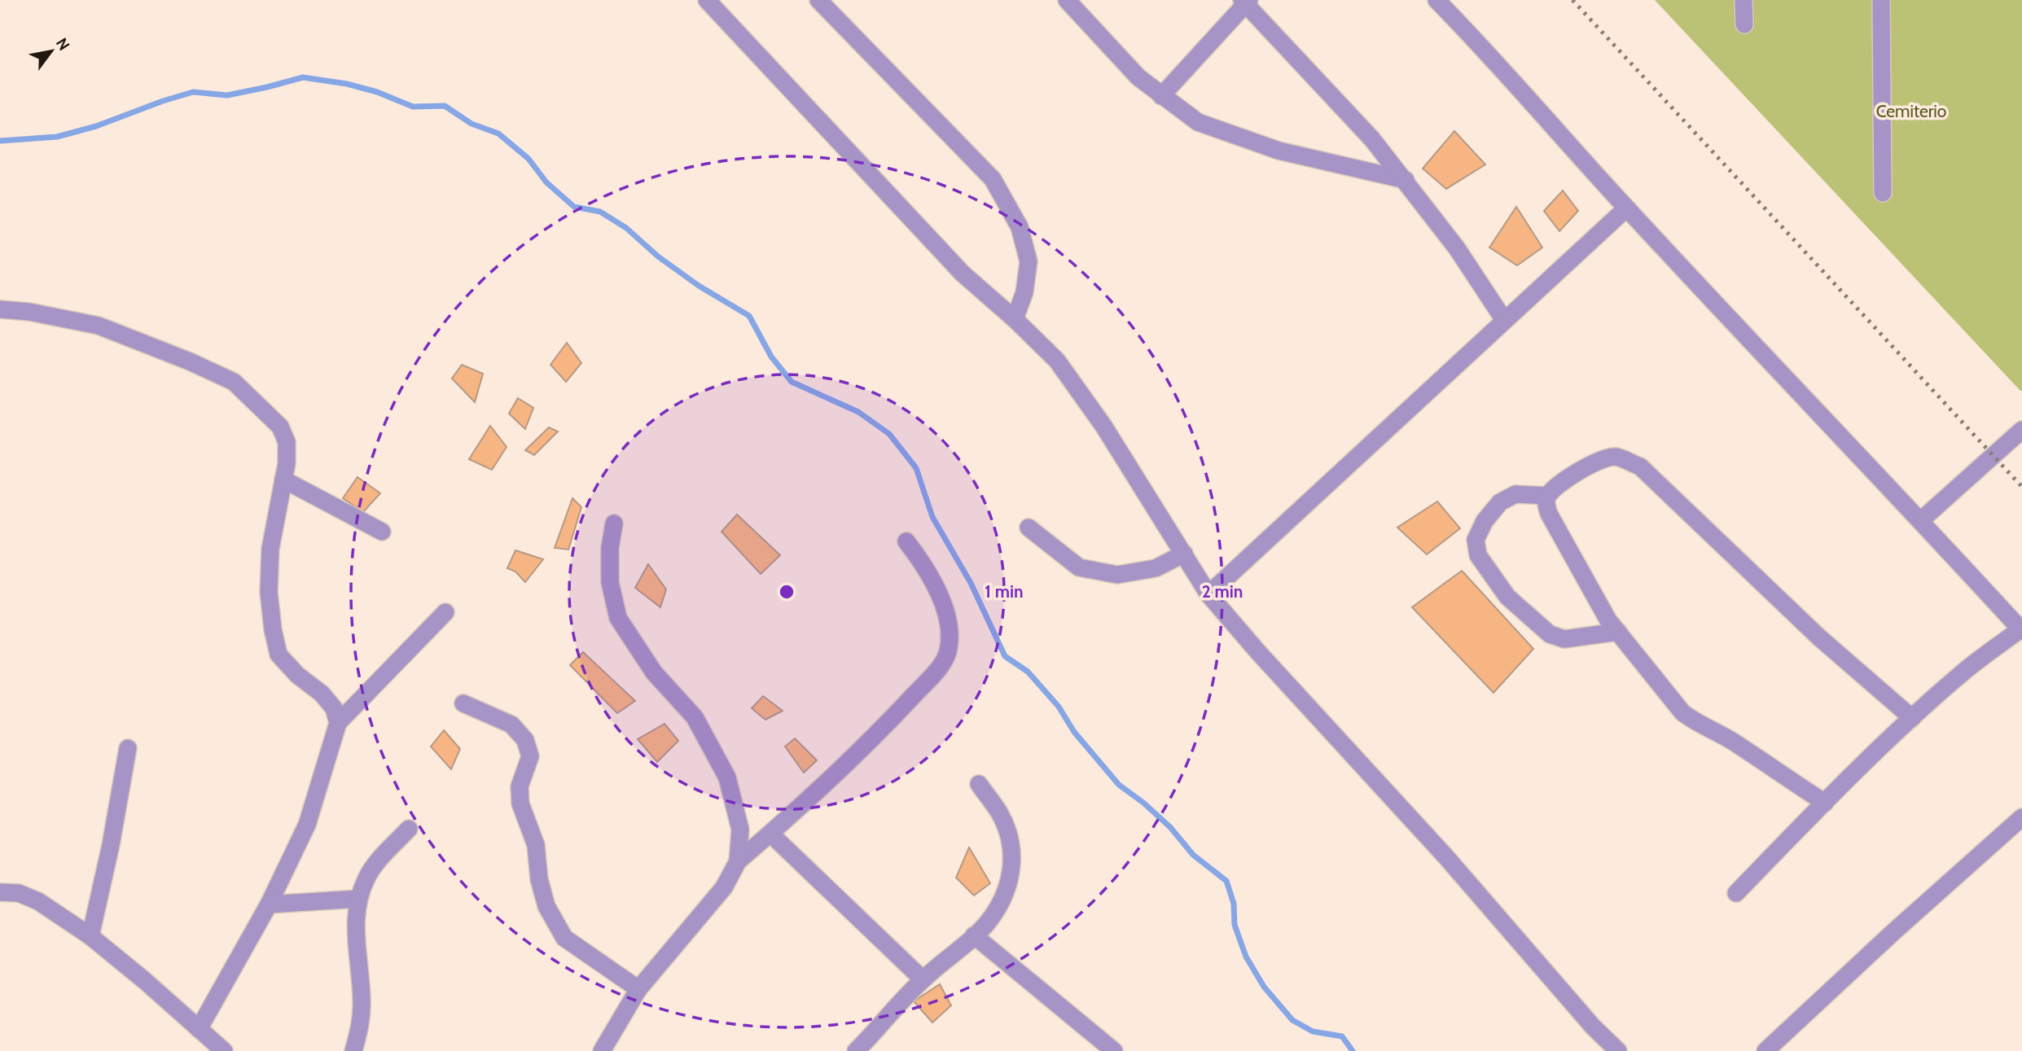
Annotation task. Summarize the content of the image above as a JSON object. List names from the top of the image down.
{
  "parks": ["Cemiterio"],
  "north": "top right",
  "rings": ["1 min", "2 min"]
}
